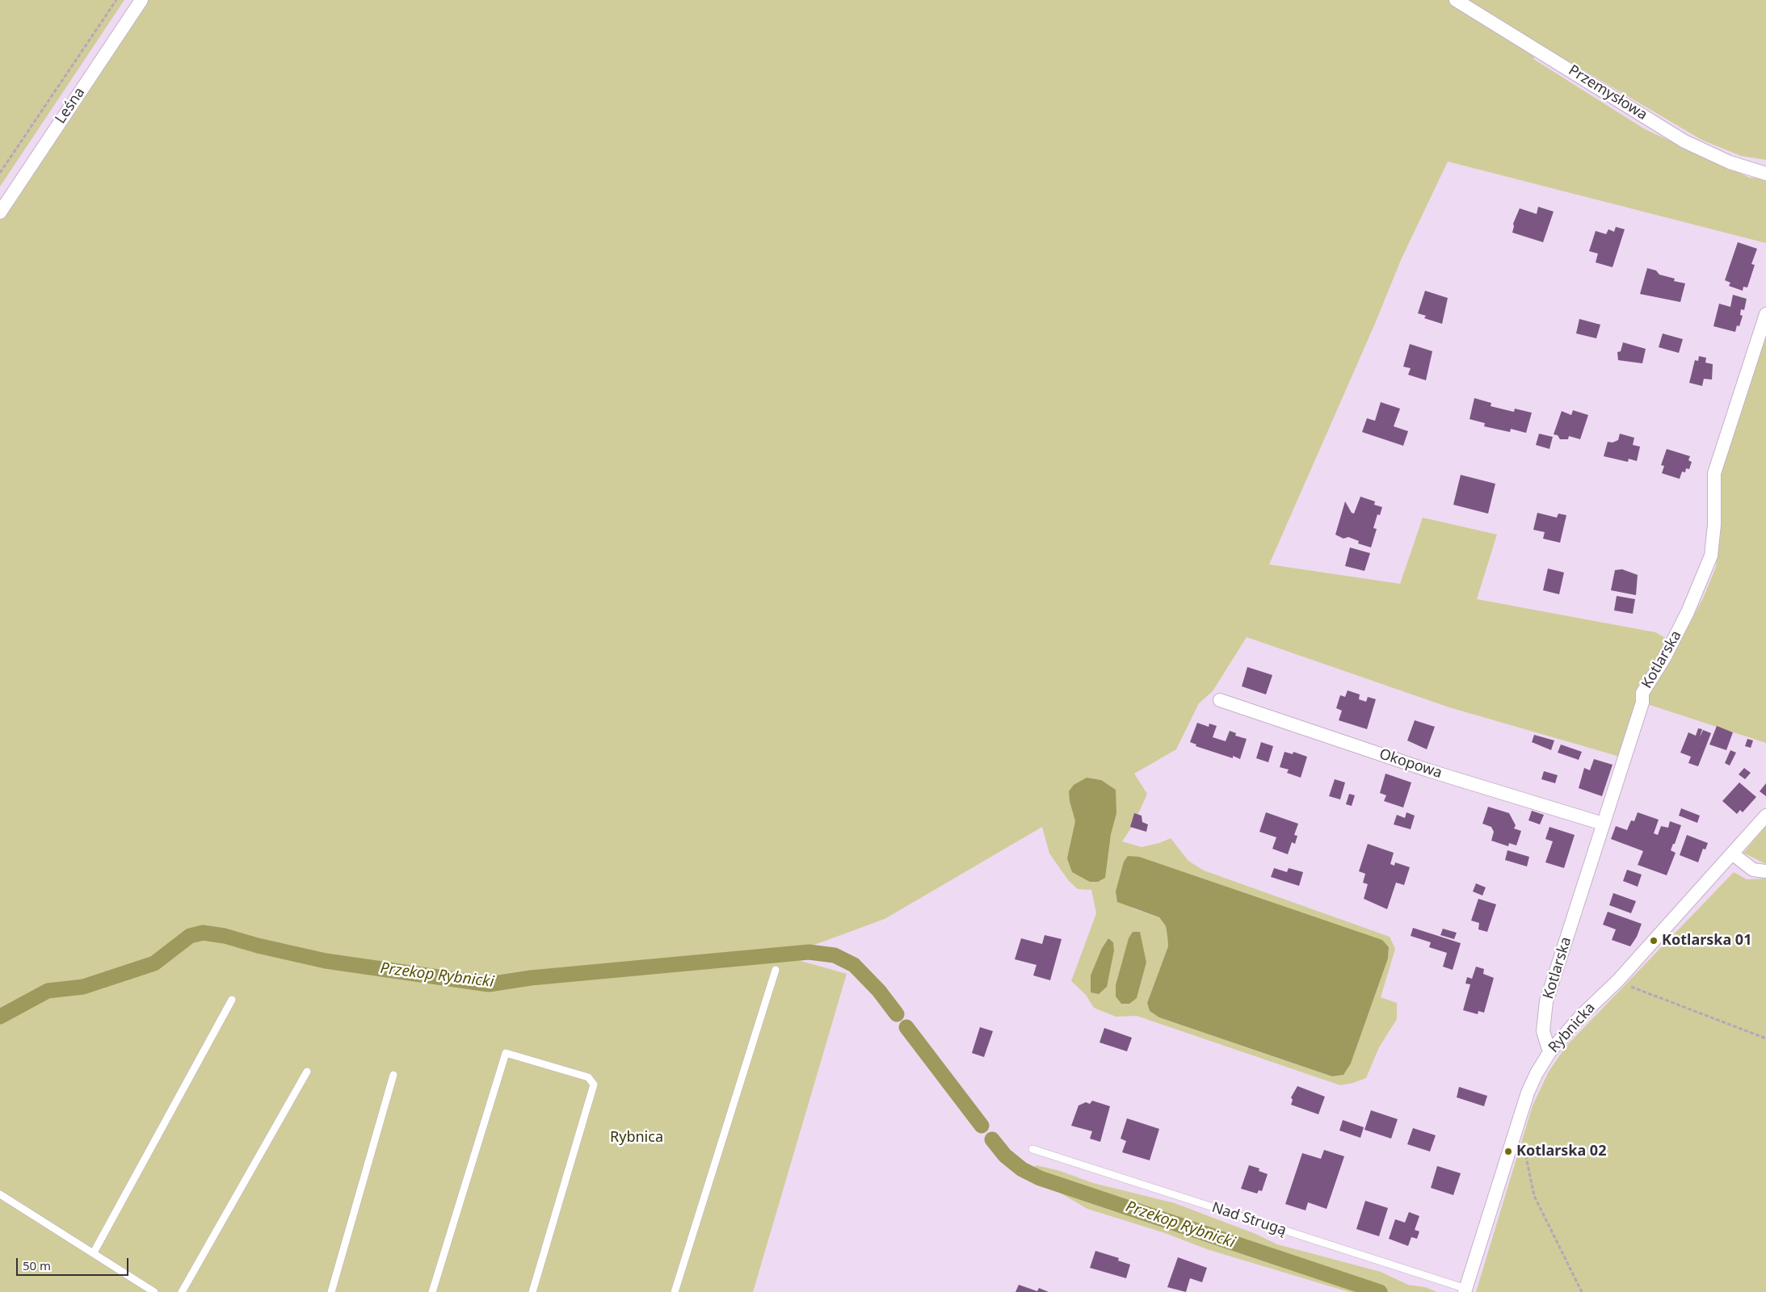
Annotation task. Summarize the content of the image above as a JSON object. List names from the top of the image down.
{
  "streets": {
    "street": [
      "Przemysłowa",
      "Leśna",
      "Kotlarska",
      "Okopowa",
      "Rybnicka"
    ],
    "lane": ["Nad Strugą"]
  },
  "crossings": [
    ["Kotlarska", "Okopowa"],
    ["Kotlarska", "Rybnicka"],
    ["Rybnicka", "Nad Strugą"]
  ],
  "water": ["Przekop Rybnicki"],
  "parks": ["Rybnica"],
  "places": ["Kotlarska 01", "Kotlarska 02"],
  "scale_bar": "50 m"
}
